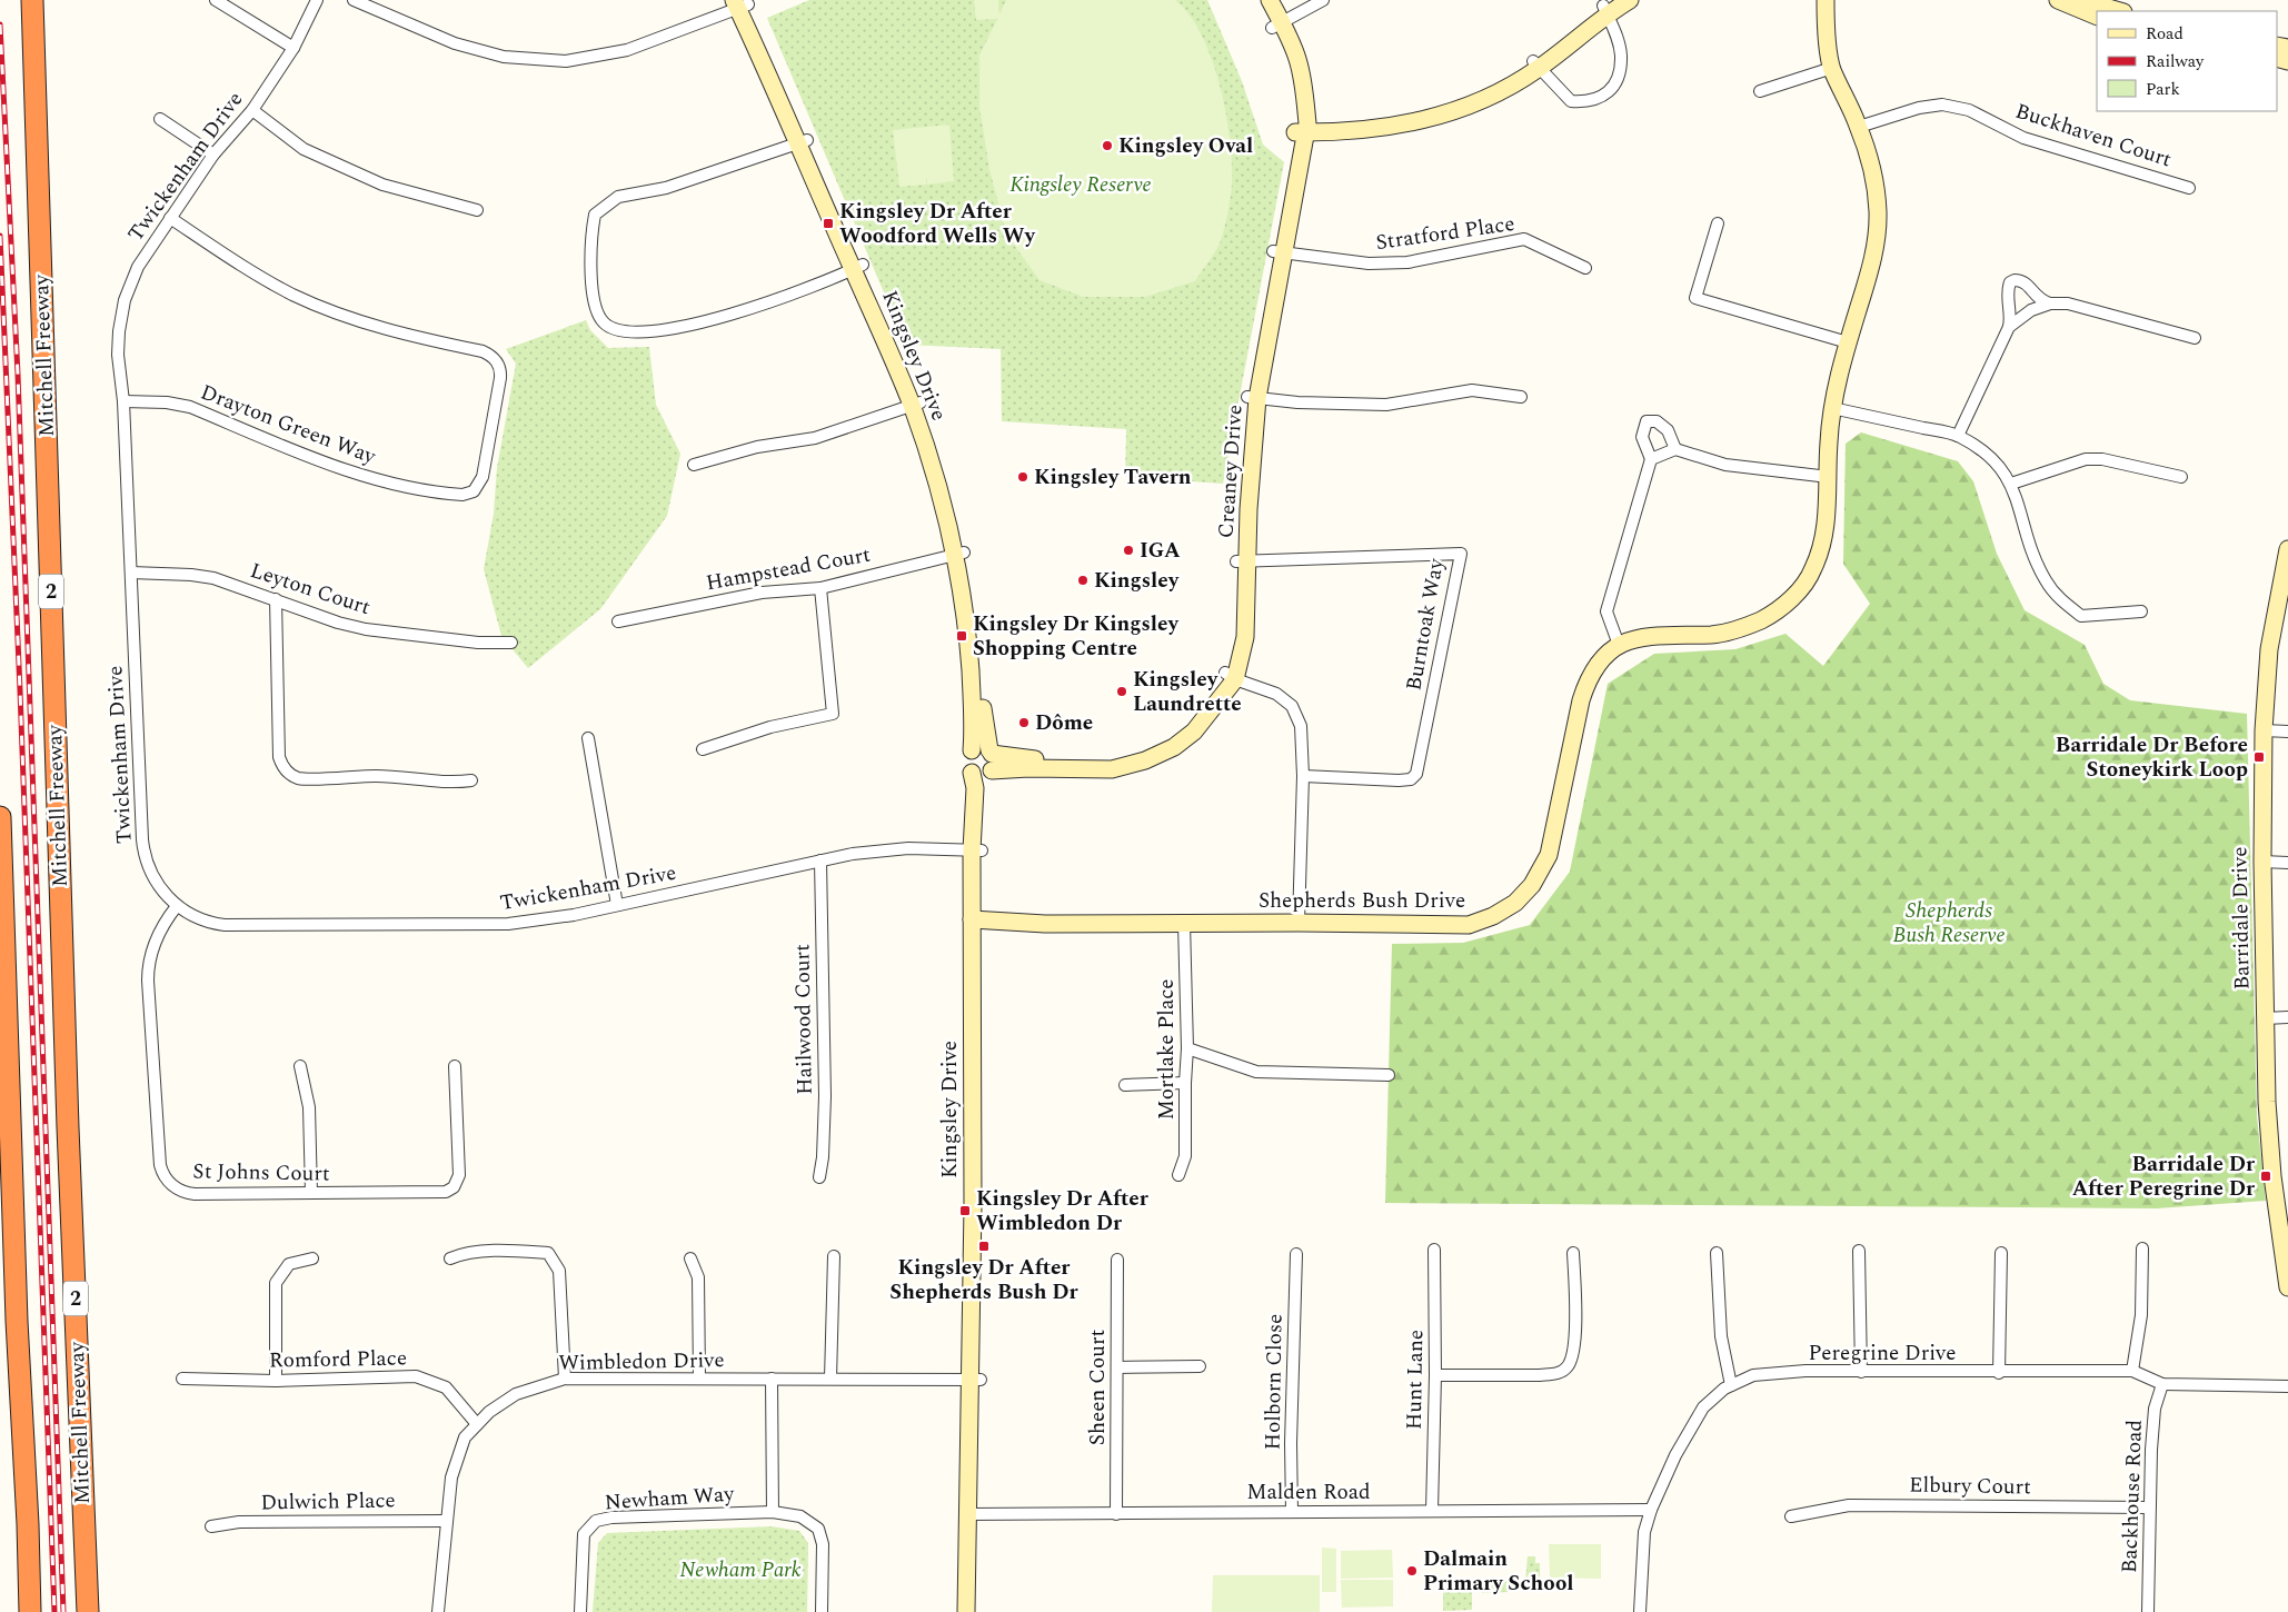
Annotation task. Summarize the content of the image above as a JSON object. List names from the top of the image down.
{
  "streets": {
    "highway": ["Mitchell Freeway", "2"],
    "street": [
      "Buckhaven Court",
      "Twickenham Drive",
      "Stratford Place",
      "Kingsley Drive",
      "Drayton Green Way",
      "Creaney Drive",
      "Hampstead Court",
      "Leyton Court",
      "Burntoak Way",
      "Shepherds Bush Drive",
      "Barridale Drive",
      "Hailwood Court",
      "Mortlake Place",
      "St Johns Court",
      "Peregrine Drive",
      "Romford Place",
      "Wimbledon Drive",
      "Hunt Lane",
      "Holborn Close",
      "Sheen Court",
      "Elbury Court",
      "Malden Road",
      "Backhouse Road",
      "Newham Way",
      "Dulwich Place"
    ]
  },
  "crossings": [
    ["Buckhaven Court", "Shepherds Bush Drive"],
    ["Twickenham Drive", "Kingsley Drive"],
    ["Twickenham Drive", "Drayton Green Way"],
    ["Twickenham Drive", "Leyton Court"],
    ["Twickenham Drive", "Hailwood Court"],
    ["Twickenham Drive", "St Johns Court"],
    ["Stratford Place", "Creaney Drive"],
    ["Kingsley Drive", "Creaney Drive"],
    ["Kingsley Drive", "Hampstead Court"],
    ["Kingsley Drive", "Shepherds Bush Drive"],
    ["Kingsley Drive", "Wimbledon Drive"],
    ["Kingsley Drive", "Malden Road"],
    ["Creaney Drive", "Burntoak Way"],
    ["Shepherds Bush Drive", "Mortlake Place"],
    ["Peregrine Drive", "Malden Road"],
    ["Peregrine Drive", "Backhouse Road"],
    ["Romford Place", "Wimbledon Drive"],
    ["Wimbledon Drive", "Dulwich Place"],
    ["Hunt Lane", "Malden Road"],
    ["Holborn Close", "Malden Road"],
    ["Sheen Court", "Malden Road"],
    ["Elbury Court", "Backhouse Road"]
  ],
  "parks": ["Kingsley Reserve", "Shepherds Bush Reserve", "Newham Park"],
  "places": {
    "other": [
      "Kingsley Oval",
      "Kingsley Tavern",
      "IGA",
      "Kingsley",
      "Kingsley Laundrette",
      "Dôme",
      "Dalmain Primary School"
    ],
    "transit": [
      "Kingsley Dr After Woodford Wells Wy",
      "Kingsley Dr Kingsley Shopping Centre",
      "Barridale Dr Before Stoneykirk Loop",
      "Barridale Dr After Peregrine Dr",
      "Kingsley Dr After Wimbledon Dr",
      "Kingsley Dr After Shepherds Bush Dr"
    ]
  },
  "legend": ["Road", "Railway", "Park"]
}
